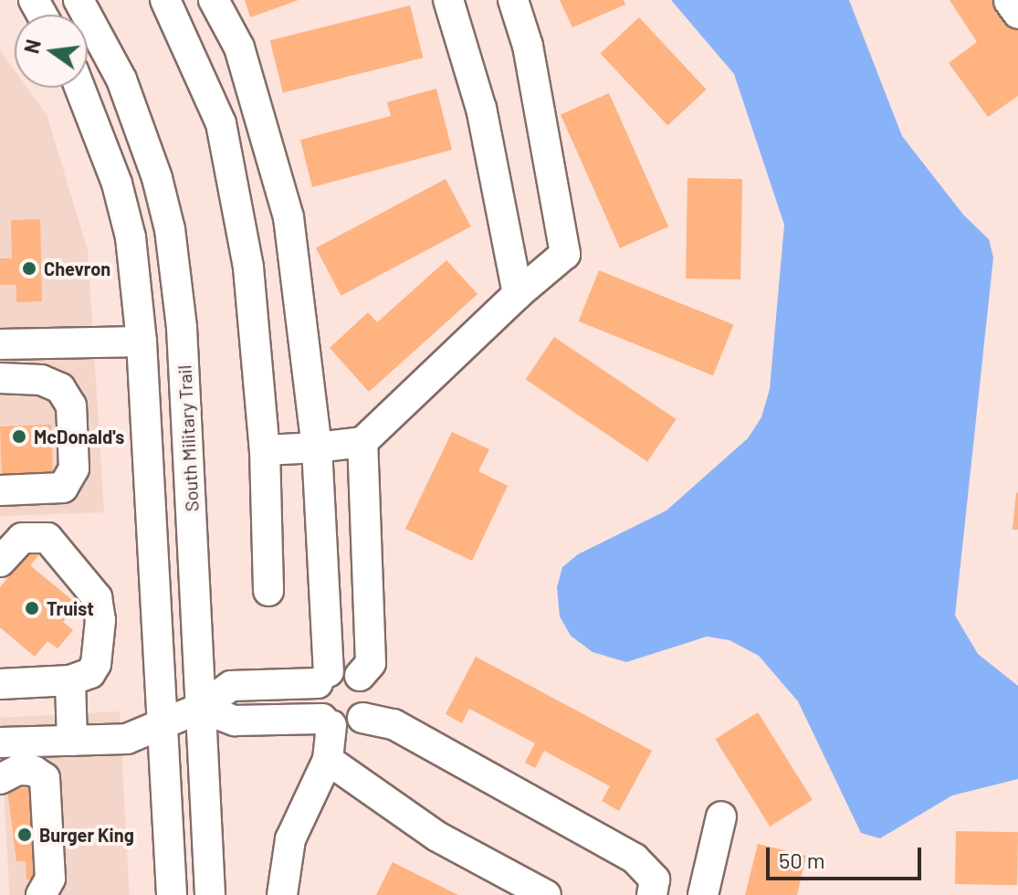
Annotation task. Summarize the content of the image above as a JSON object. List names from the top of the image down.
{
  "streets": {
    "street": ["South Military Trail"]
  },
  "places": [
    "Chevron",
    "McDonald's",
    "Truist",
    "Burger King"
  ],
  "scale_bar": "50 m",
  "north": "left"
}
